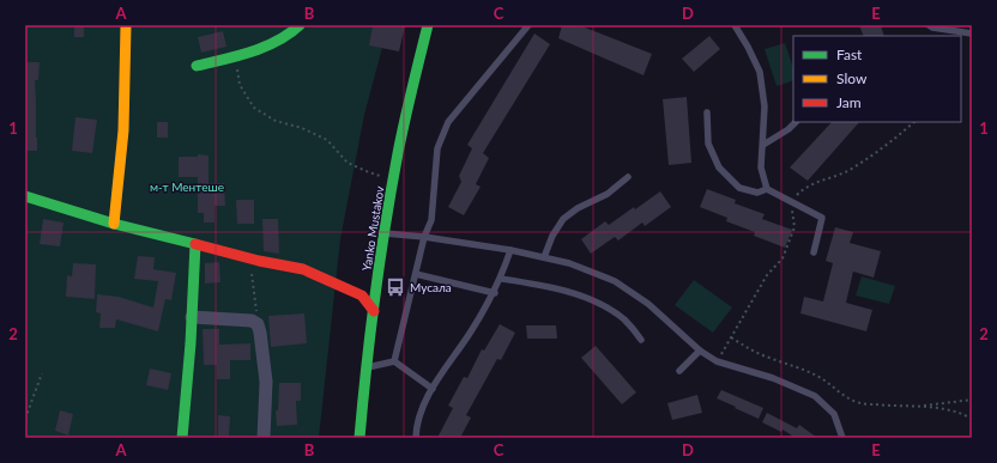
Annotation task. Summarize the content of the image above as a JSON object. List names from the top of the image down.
{
  "streets": {
    "street": ["Yanko Mustakov"]
  },
  "parks": ["м-т Ментeше"],
  "places": {
    "bus stop": ["Мусала"]
  },
  "legend": ["Fast", "Slow", "Jam"],
  "grid": {
    "columns": [
      "A",
      "B",
      "C",
      "D",
      "E"
    ],
    "rows": ["1", "2"]
  }
}
